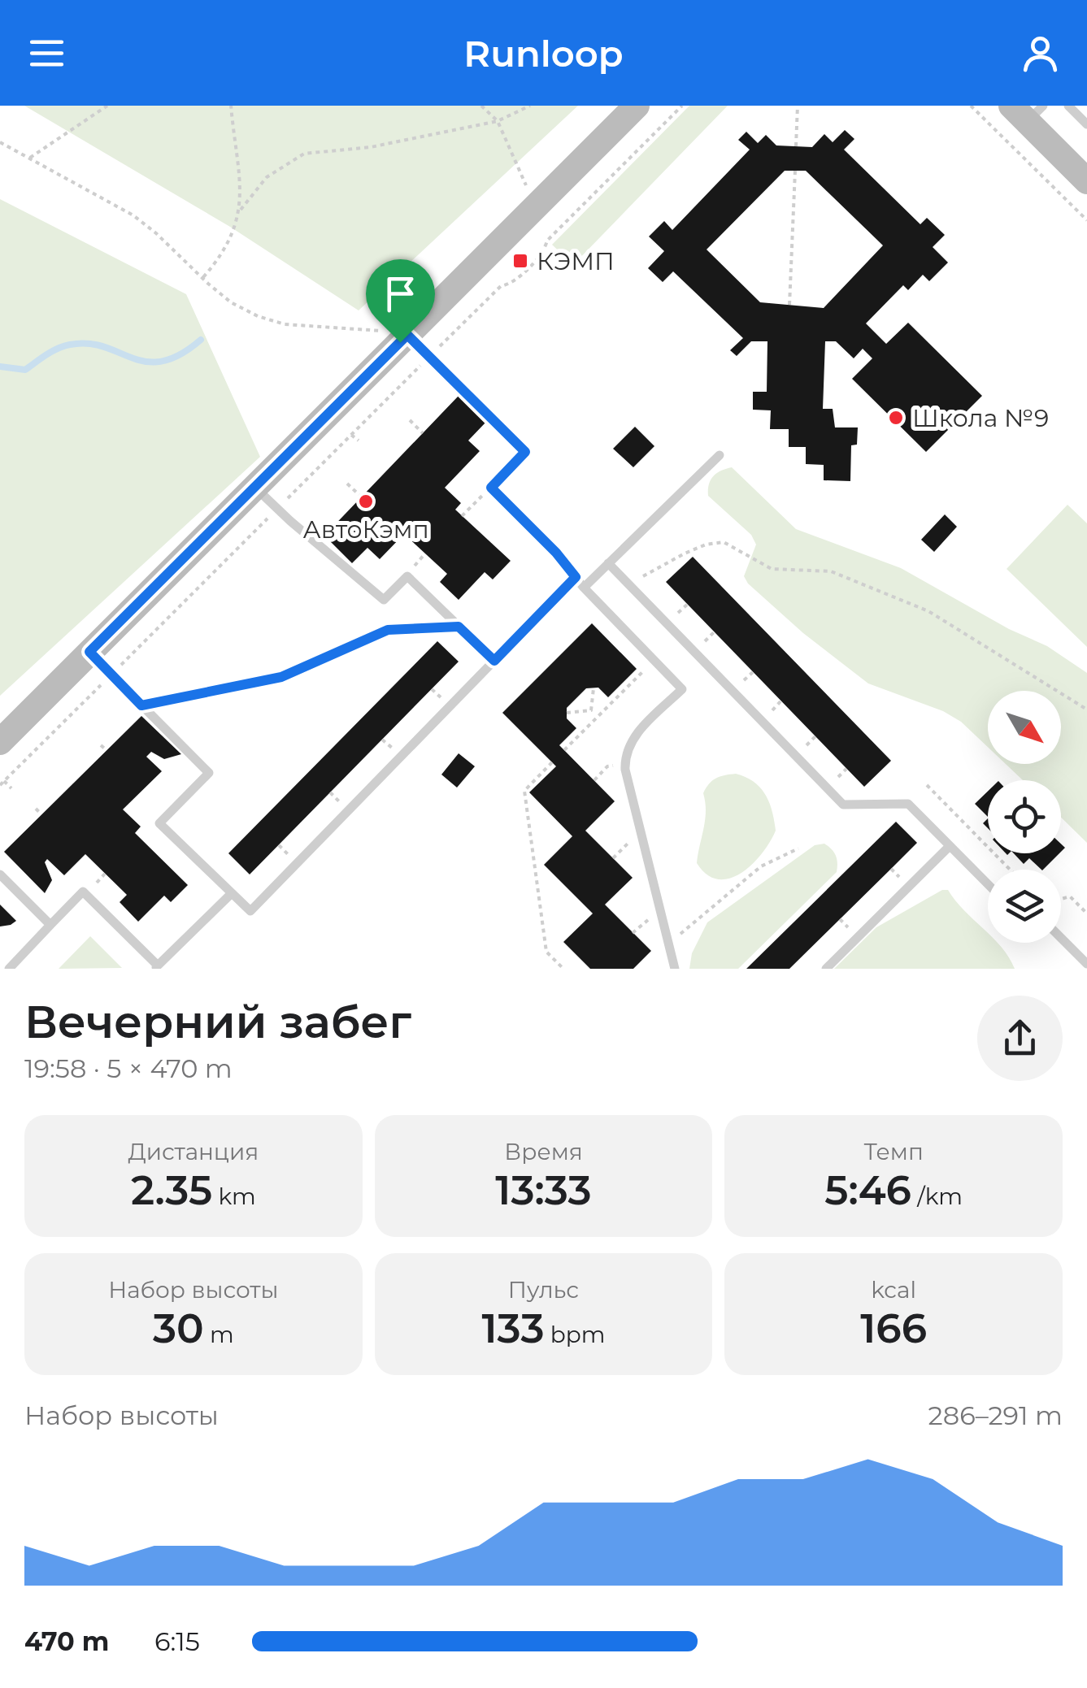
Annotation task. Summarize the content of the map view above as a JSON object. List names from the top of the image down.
{
  "places": {
    "transit": ["КЭМП"],
    "other": ["Школа №9", "АвтоКэмп"]
  },
  "north": "bottom right",
  "page": {
    "header": "Runloop",
    "heading": ["Вечерний забег", "19:58 · 5 × 470 m"],
    "stats": [
      ["Дистанция", "2.35 km"],
      ["Время", "13:33"],
      ["Темп", "5:46 /km"],
      ["Набор высоты", "30 m"],
      ["Пульс", "133 bpm"],
      ["kcal", "166"]
    ],
    "chart": ["Набор высоты", "286–291 m"],
    "list": [
      {
        "name": "470 m",
        "note": "6:15"
      }
    ]
  }
}
